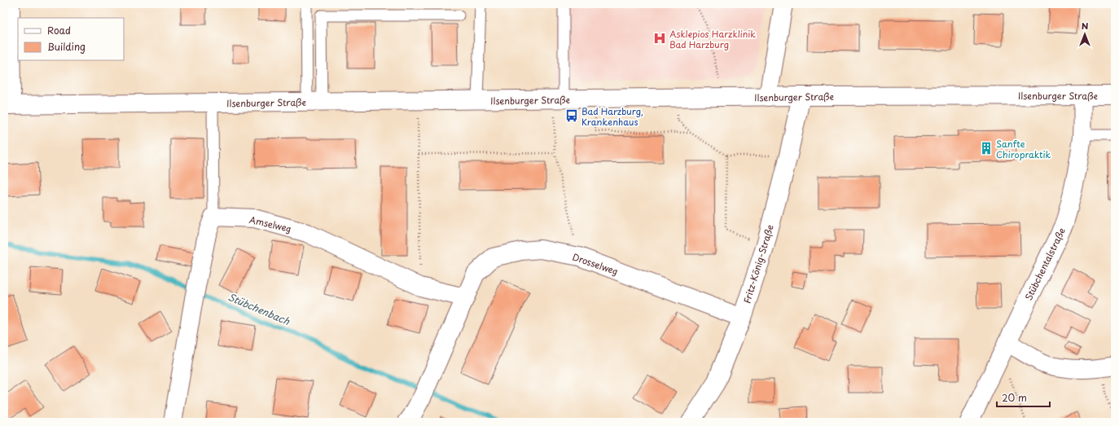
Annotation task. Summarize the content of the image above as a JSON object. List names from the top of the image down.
{
  "streets": {
    "street": [
      "Ilsenburger Straße",
      "Amselweg",
      "Drosselweg",
      "Fritz-König-Straße",
      "Stübchentalstraße"
    ]
  },
  "crossings": [
    ["Ilsenburger Straße", "Fritz-König-Straße"],
    ["Ilsenburger Straße", "Stübchentalstraße"],
    ["Amselweg", "Drosselweg"],
    ["Drosselweg", "Fritz-König-Straße"]
  ],
  "water": ["Stübchenbach"],
  "places": {
    "hospital": ["Asklepios Harzklinik Bad Harzburg"],
    "bus stop": ["Bad Harzburg, Krankenhaus"],
    "building": ["Sanfte Chiropraktik"]
  },
  "legend": ["Road", "Building"],
  "scale_bar": "20 m",
  "north": "top"
}
